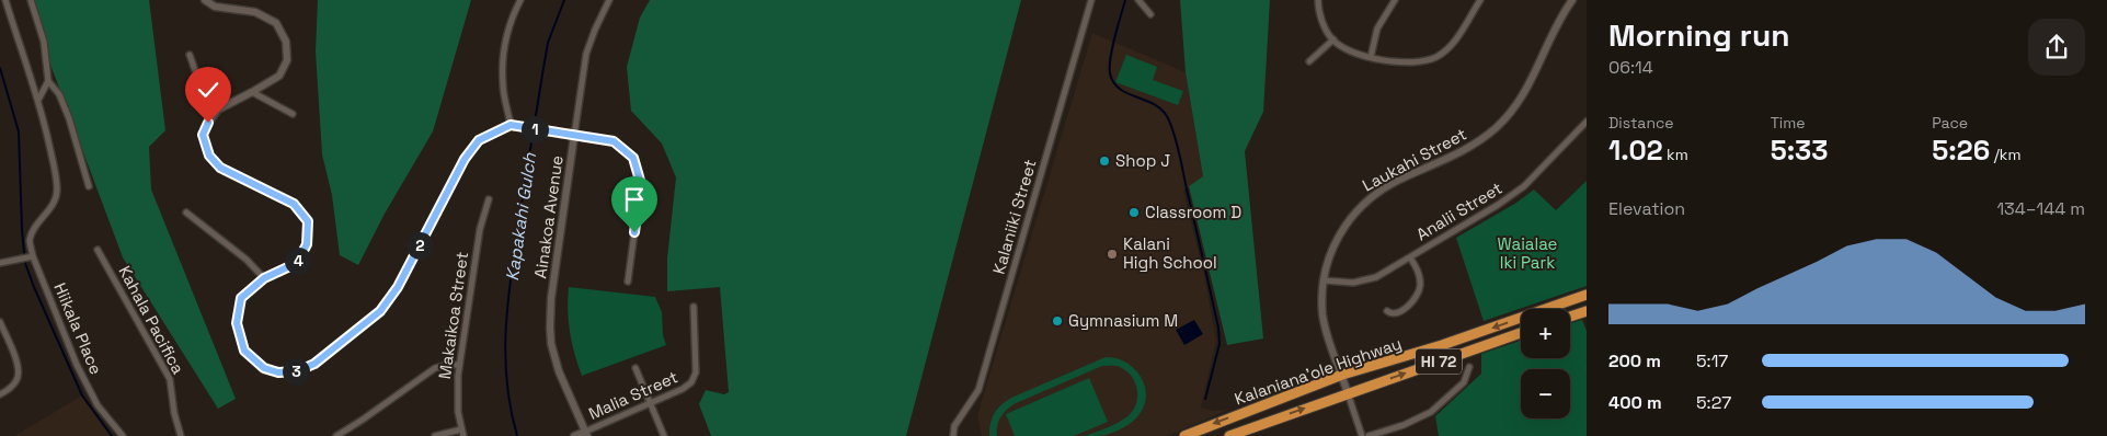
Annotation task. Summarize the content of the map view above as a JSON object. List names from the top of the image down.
{
  "streets": {
    "highway": ["HI 72", "Kalaniana’ole Highway"],
    "street": [
      "Laukahi Street",
      "Analii Street",
      "Ainakoa Avenue",
      "Kalaniiki Street",
      "Makaikoa Street",
      "Kahala Pacifica",
      "Hiikala Place",
      "Malia Street"
    ]
  },
  "crossings": [
    ["Laukahi Street", "Analii Street"],
    ["Laukahi Street", "Kalaniana’ole Highway"],
    ["Ainakoa Avenue", "Malia Street"]
  ],
  "water": ["Kapakahi Gulch"],
  "parks": ["Waialae Iki Park"],
  "places": [
    "Shop J",
    "Classroom D",
    "Kalani High School",
    "Gymnasium M"
  ],
  "page": {
    "heading": ["Morning run", "06:14"],
    "stats": [
      ["Distance", "1.02 km"],
      ["Time", "5:33"],
      ["Pace", "5:26 /km"]
    ],
    "pins": [
      "1",
      "2",
      "4",
      "3"
    ],
    "chart": ["Elevation", "134–144 m"],
    "map_buttons": ["+", "−"],
    "list": [
      {
        "name": "200 m",
        "note": "5:17"
      },
      {
        "name": "400 m",
        "note": "5:27"
      }
    ]
  }
}
